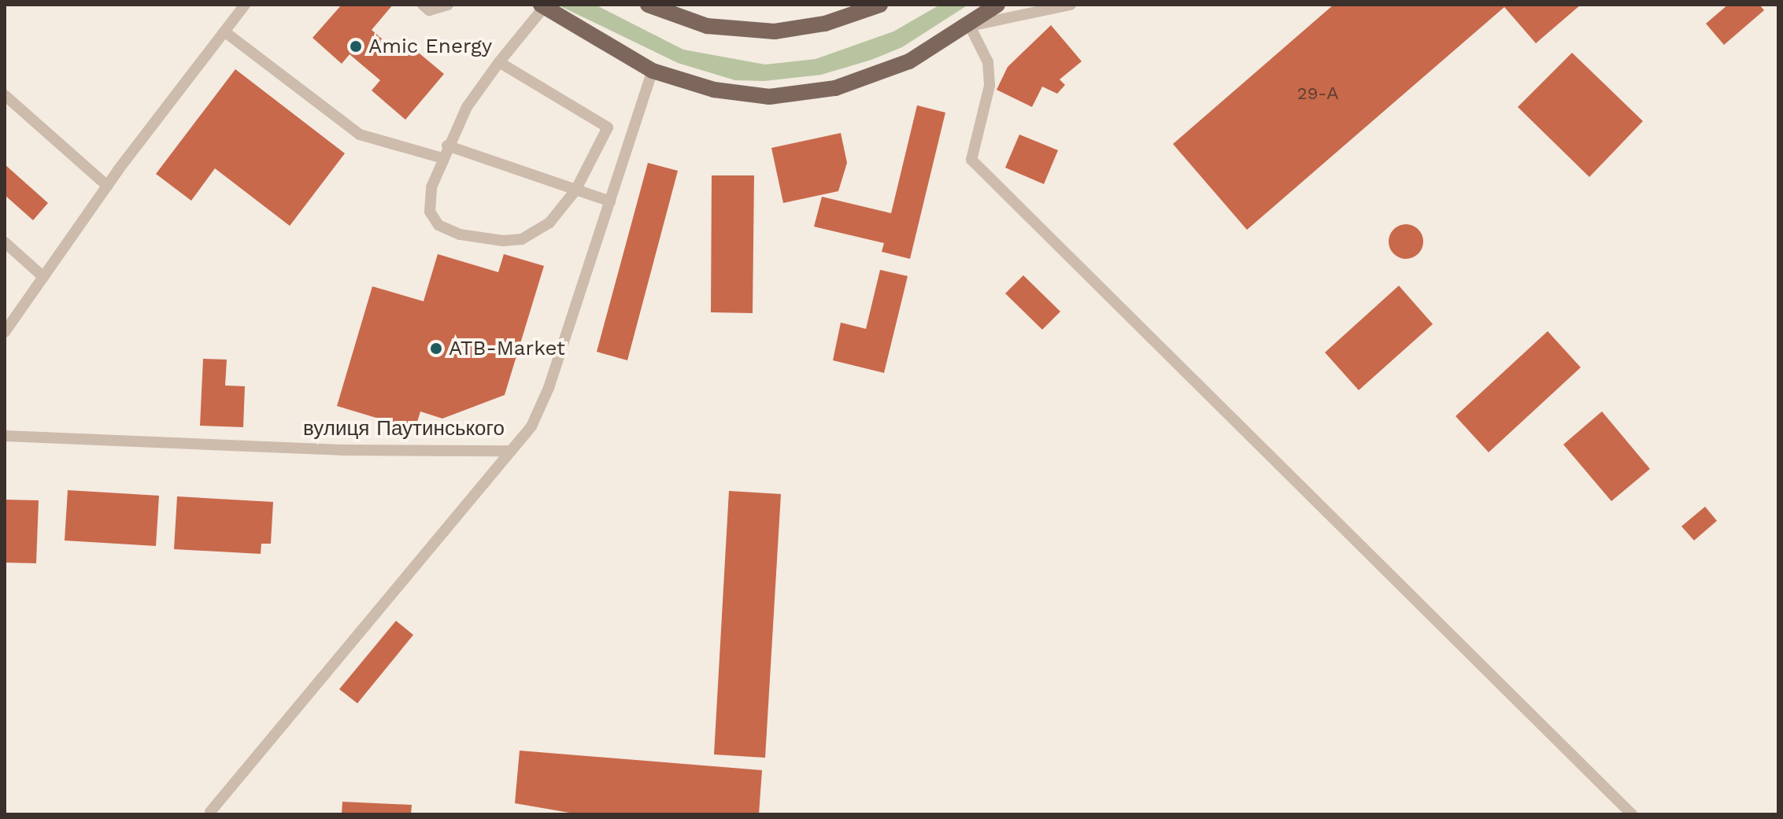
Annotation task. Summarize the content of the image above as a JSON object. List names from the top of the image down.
{
  "streets": {
    "lane": ["вулиця Паутинського"]
  },
  "places": ["Amic Energy", "ATB-Market"],
  "house_numbers": ["29-А"]
}
